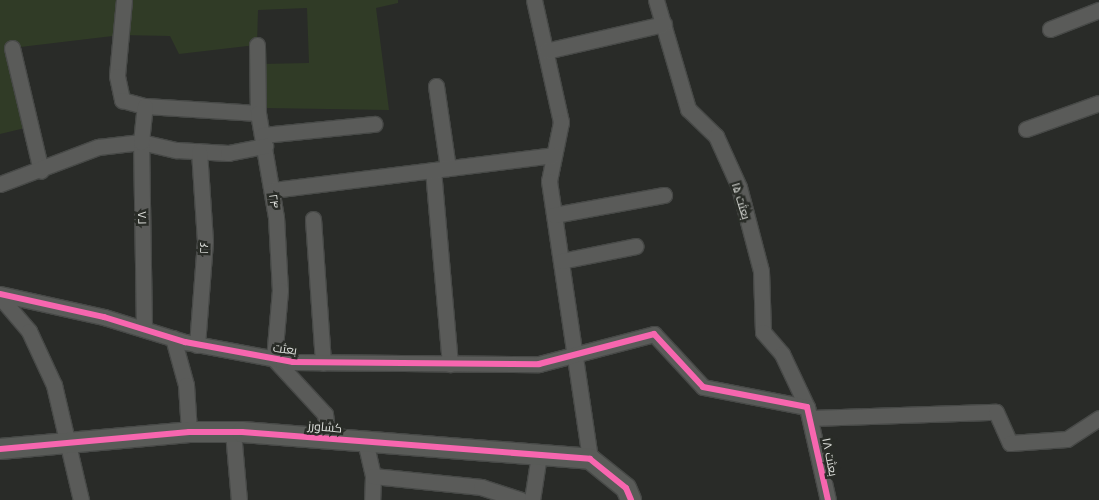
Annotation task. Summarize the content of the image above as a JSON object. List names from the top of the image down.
{
  "streets": {
    "street": [
      "۲۴",
      "بعثت ۱۵",
      "۲۸",
      "۲۶",
      "بعثت",
      "کشاورز",
      "بعثت ۱۸"
    ]
  },
  "crossings": [
    ["۲۴", "بعثت"],
    ["بعثت ۱۵", "بعثت"],
    ["بعثت ۱۵", "بعثت ۱۸"],
    ["۲۸", "بعثت"],
    ["۲۶", "بعثت"],
    ["بعثت", "بعثت ۱۸"]
  ]
}
